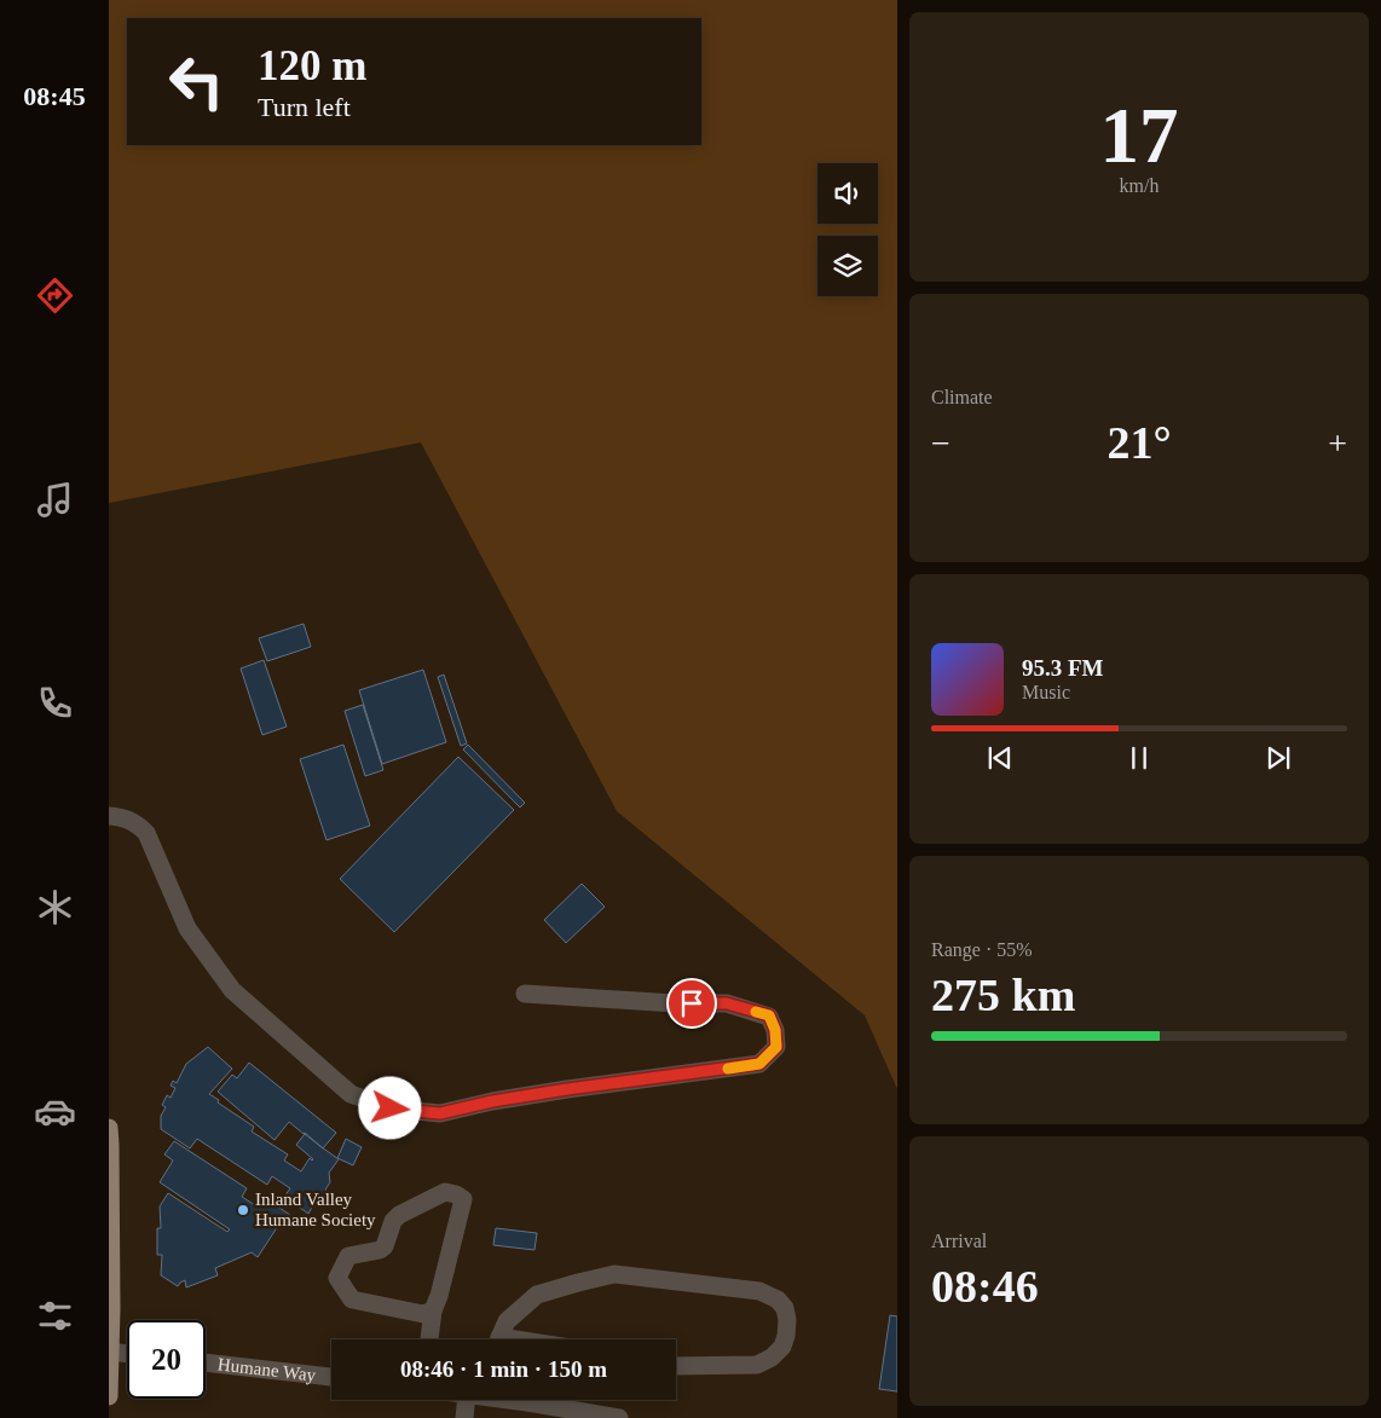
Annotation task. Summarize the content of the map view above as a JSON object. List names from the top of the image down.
{
  "streets": {
    "street": ["Humane Way"]
  },
  "places": ["Inland Valley Humane Society"],
  "page": {
    "tabs": "08:45",
    "tile": [
      ["17", "km/h"],
      "Climate",
      ["Range · 55%", "275 km"],
      ["Arrival", "08:46"]
    ],
    "turn": ["120 m", "Turn left"],
    "heat": ["−", "21°", "+"],
    "song": ["95.3 FM", "Music"],
    "limit": "20",
    "trip": "08:46 · 1 min · 150 m"
  }
}
